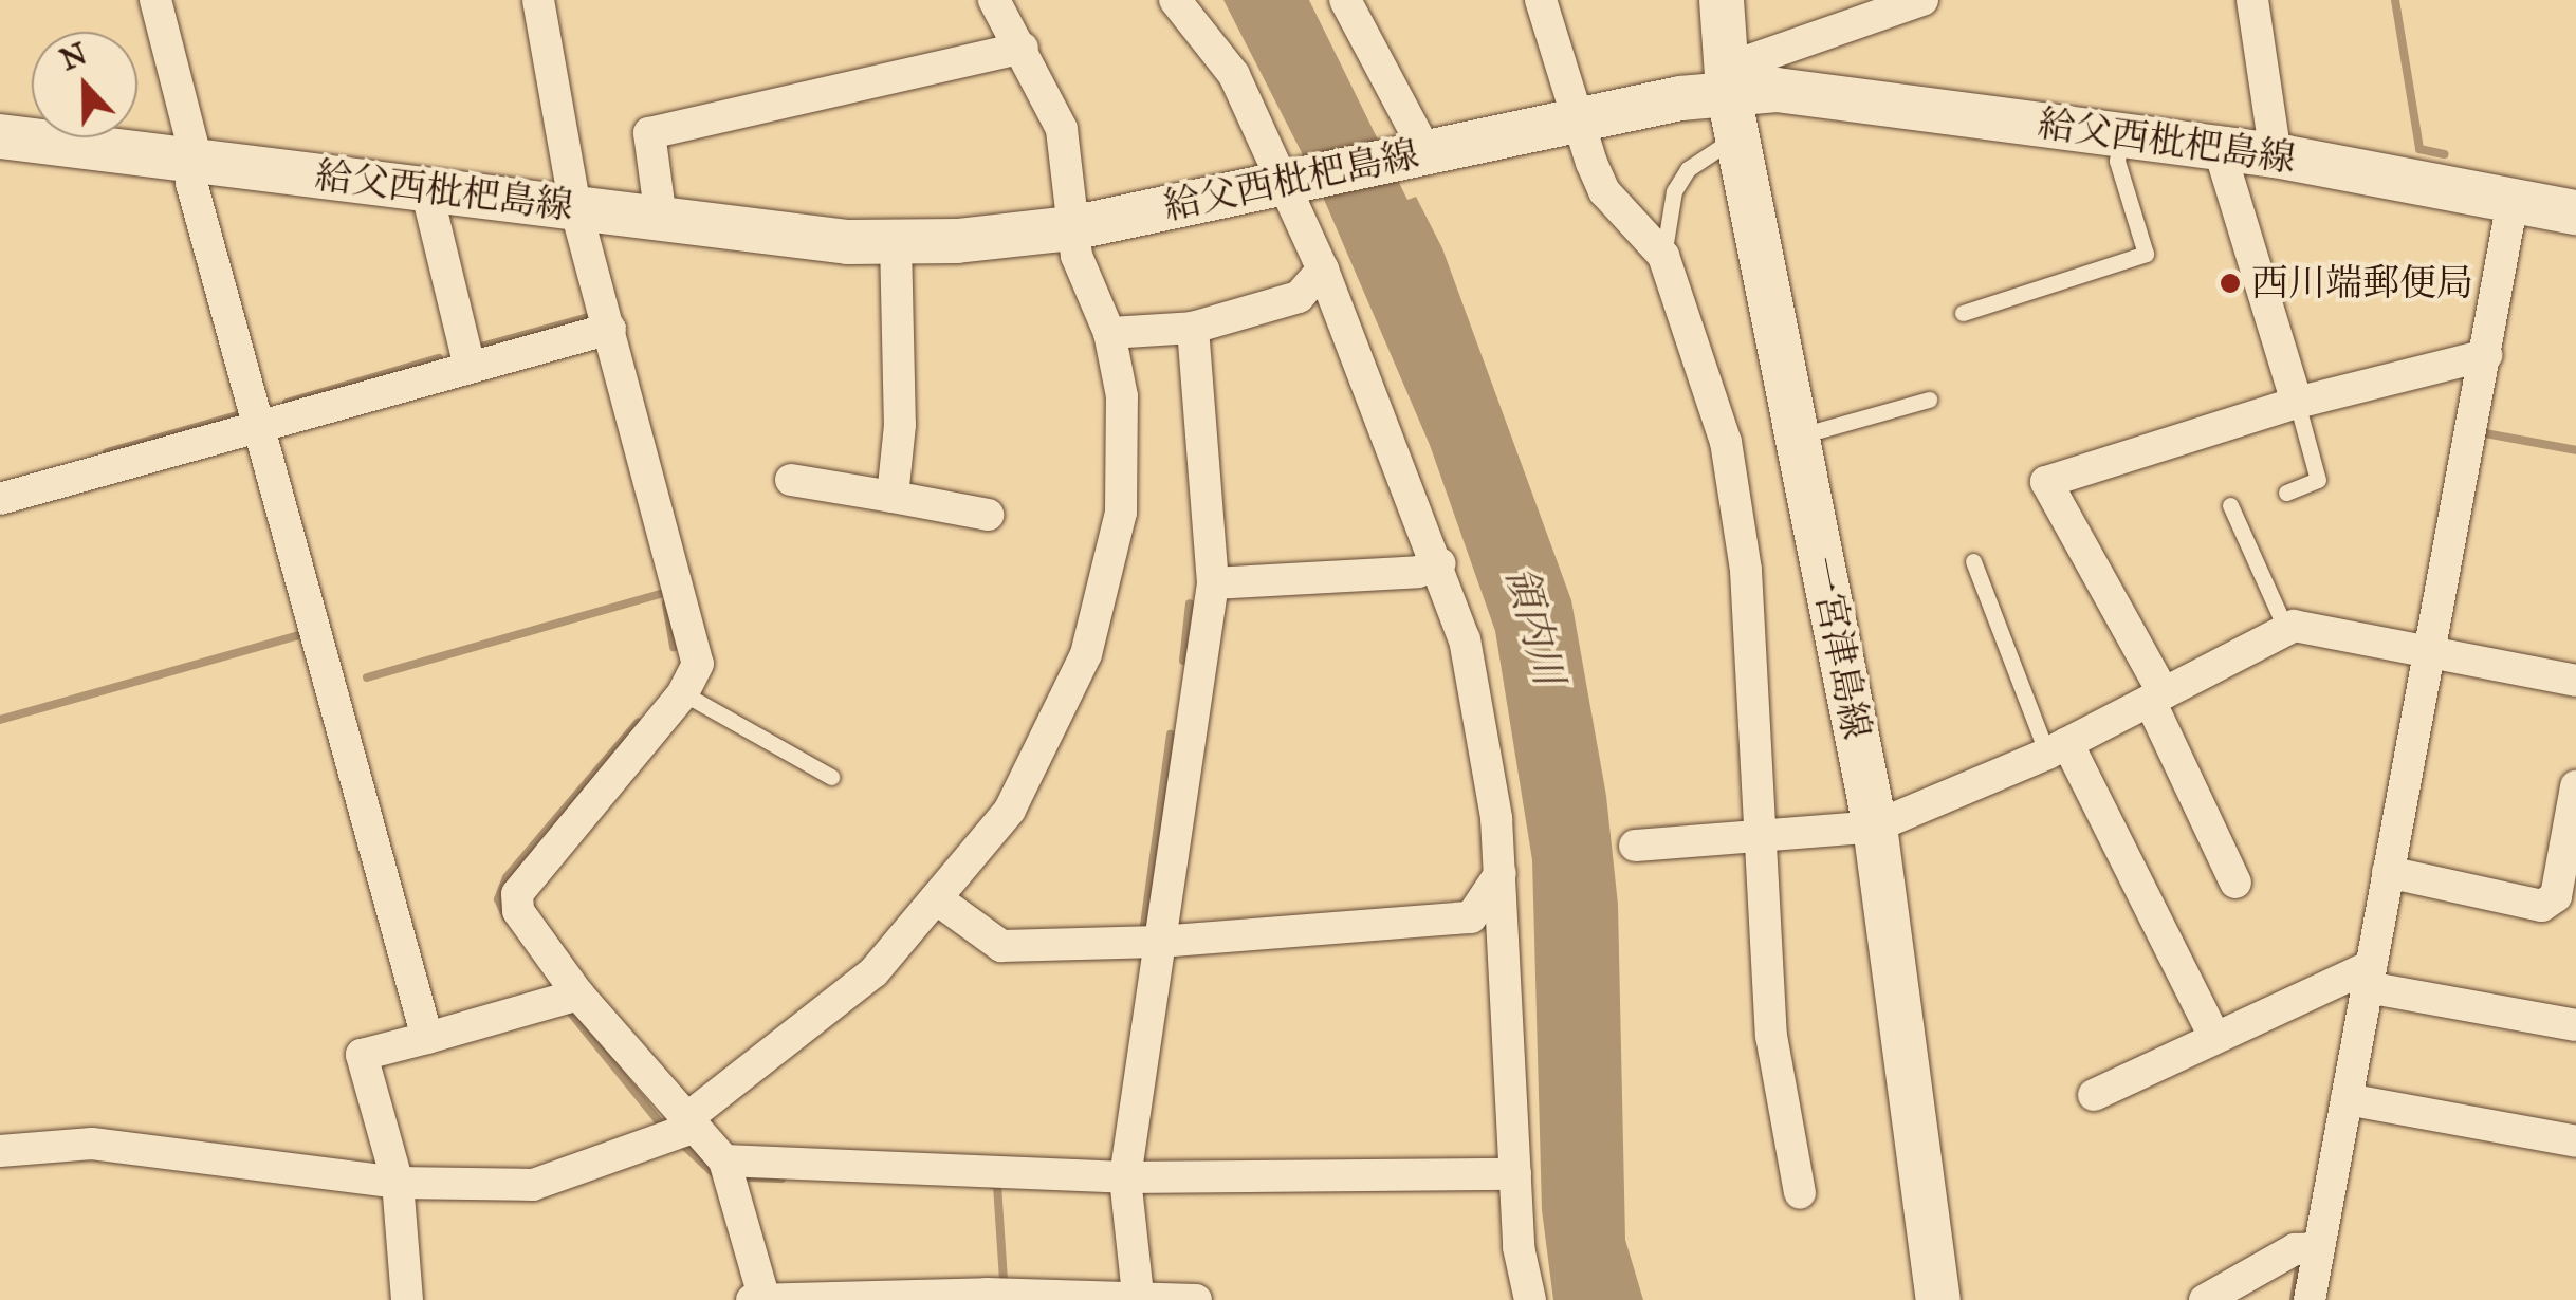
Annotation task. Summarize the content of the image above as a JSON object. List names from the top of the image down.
{
  "streets": {
    "main road": ["給父西枇杷島線", "一宮津島線"]
  },
  "crossings": [
    ["給父西枇杷島線", "一宮津島線"]
  ],
  "water": ["領内川"],
  "places": ["西川端郵便局"],
  "north": "top"
}
